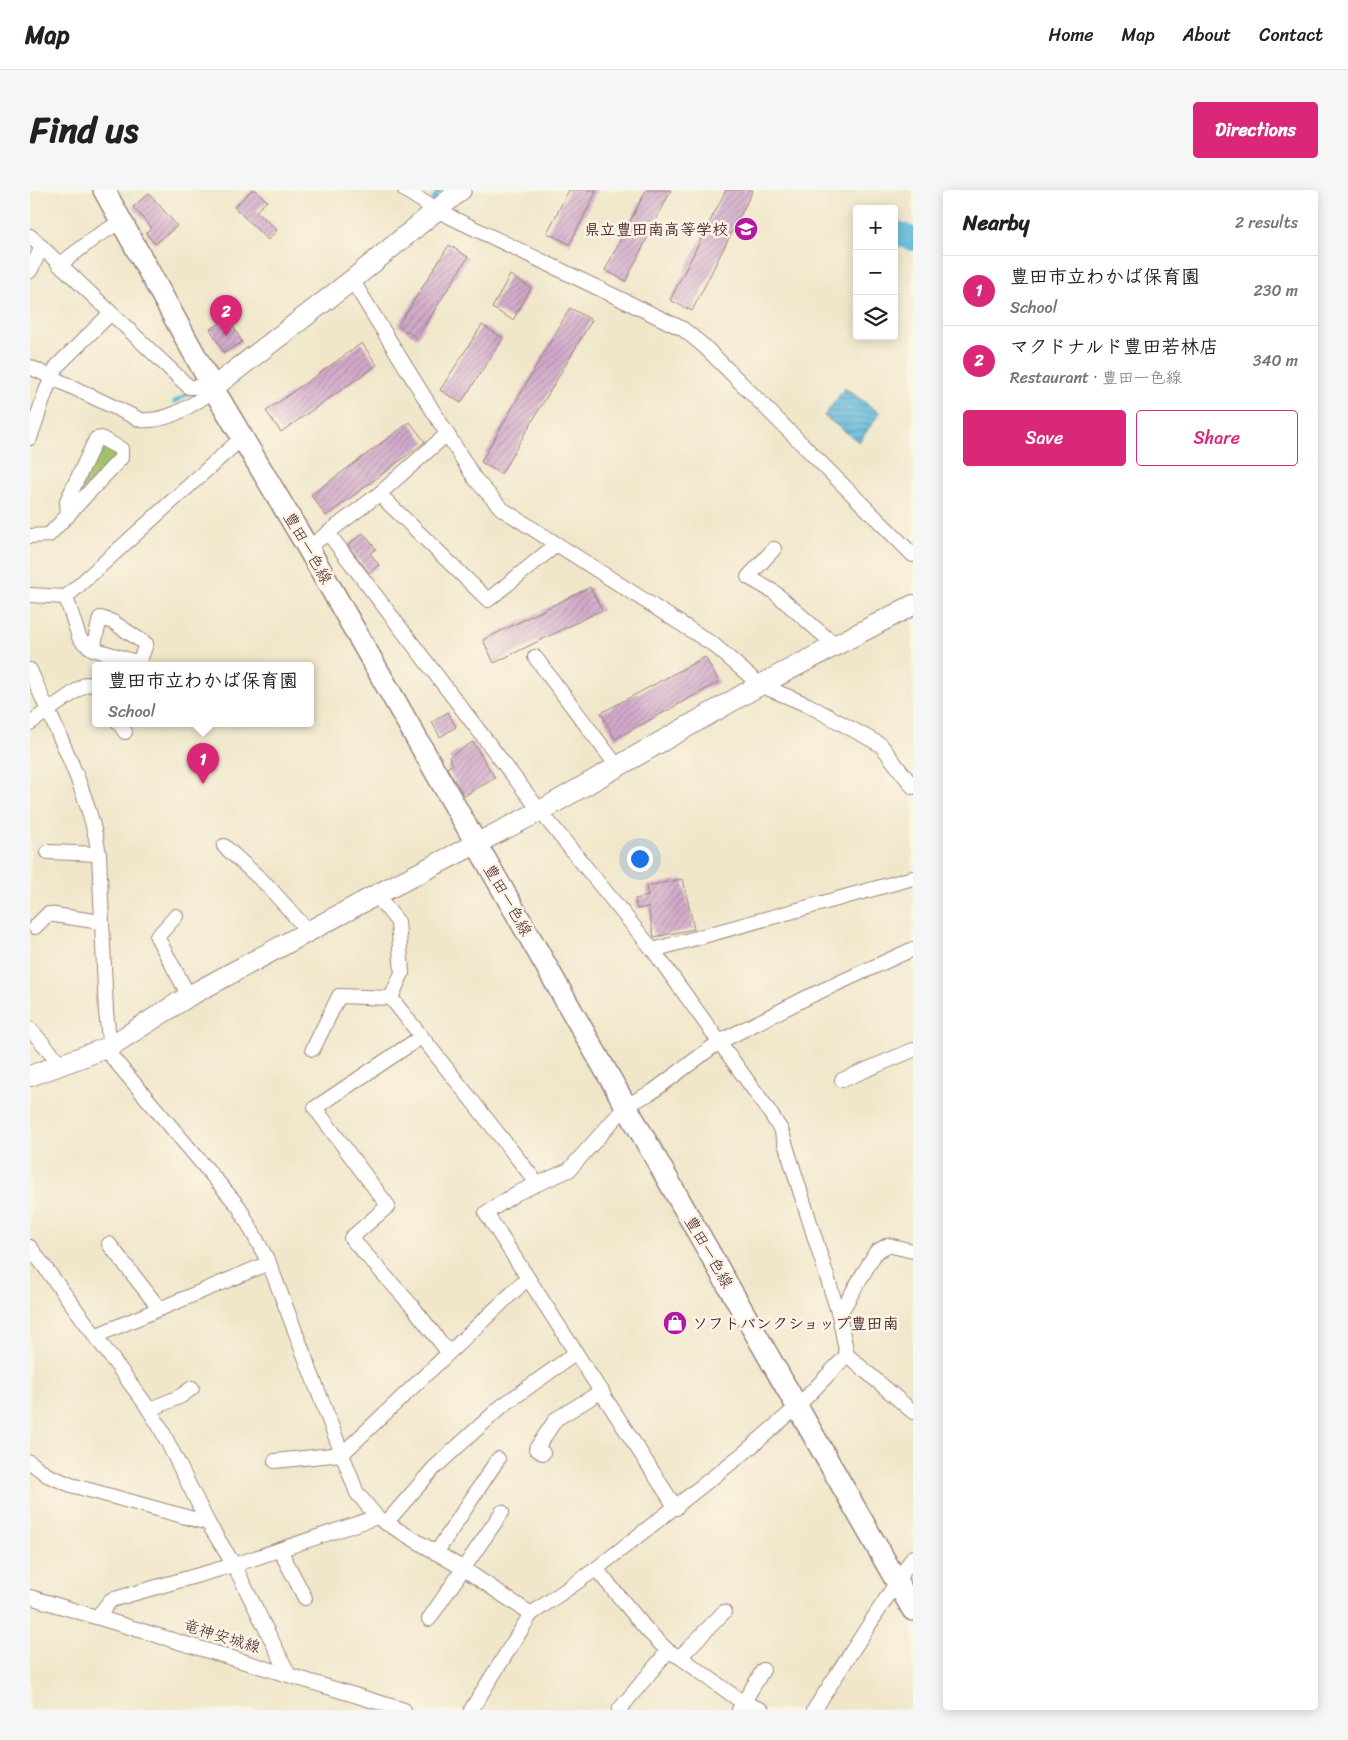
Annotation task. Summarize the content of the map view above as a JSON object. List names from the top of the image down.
{
  "streets": {
    "main road": ["豊田一色線"],
    "street": ["竜神安城線"]
  },
  "places": {
    "school or university": ["県立豊田南高等学校"],
    "shop": ["ソフトバンクショップ豊田南"]
  },
  "page": {
    "header": "Map",
    "nav": [
      "Home",
      "Map",
      "About",
      "Contact"
    ],
    "title": "Find us",
    "buttons": [
      "Directions",
      ["Save", "Share"]
    ],
    "heading": ["Nearby", "2 results"],
    "map_buttons": ["+", "−"],
    "list": [
      {
        "mark": "1",
        "name": "豊田市立わかば保育園",
        "note": "School",
        "value": "230 m"
      },
      {
        "mark": "2",
        "name": "マクドナルド豊田若林店",
        "note": "Restaurant · 豊田一色線",
        "value": "340 m"
      }
    ],
    "pins": ["2", "1"],
    "popup": ["豊田市立わかば保育園", "School"]
  }
}
